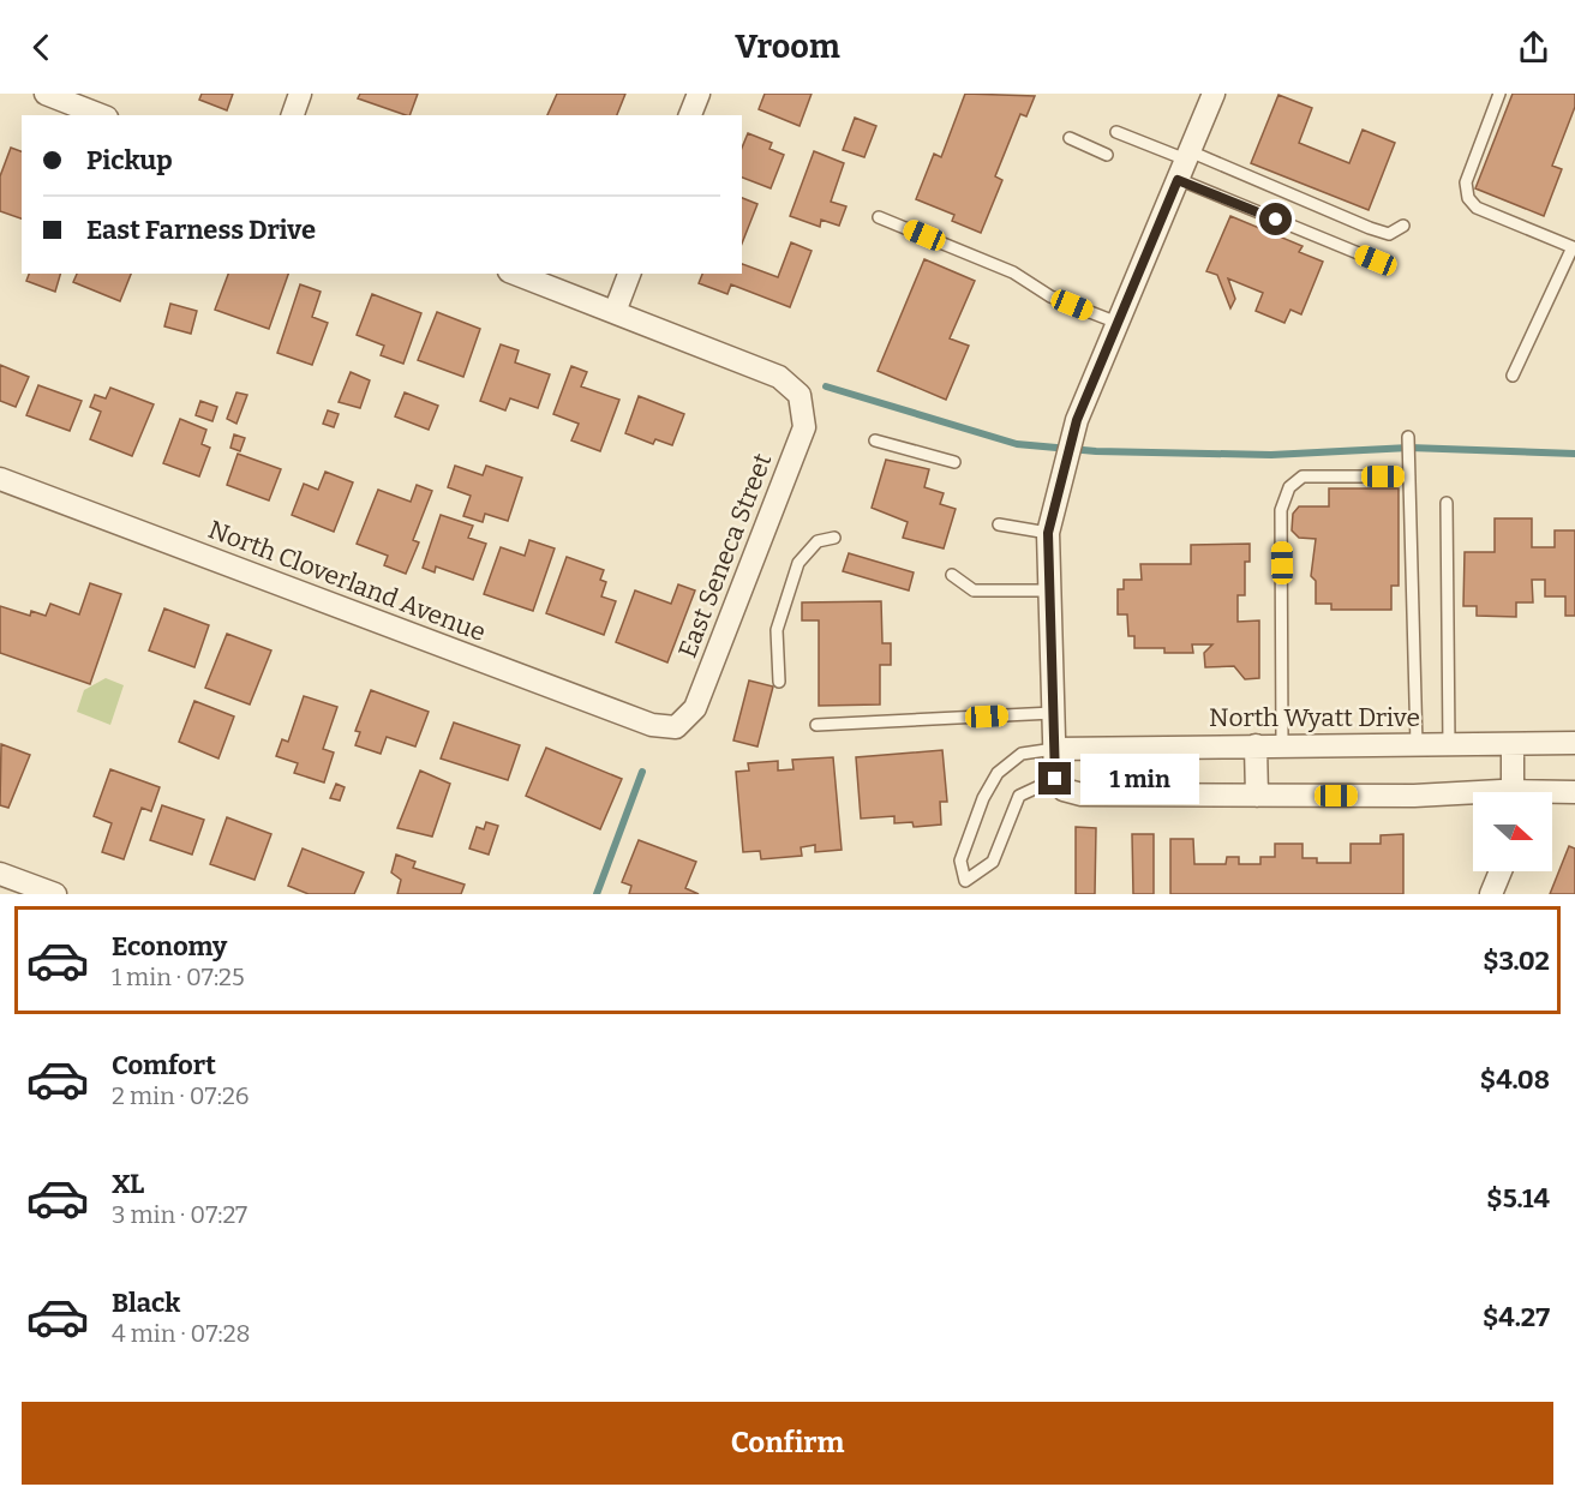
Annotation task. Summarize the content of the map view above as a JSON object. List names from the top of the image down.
{
  "streets": {
    "street": ["East Seneca Street", "North Cloverland Avenue", "North Wyatt Drive"]
  },
  "crossings": [
    ["East Seneca Street", "North Cloverland Avenue"]
  ],
  "north": "right",
  "page": {
    "header": "Vroom",
    "banner": ["Pickup", "East Farness Drive"],
    "bubble": "1 min",
    "list": [
      {
        "name": "Economy",
        "note": "1 min · 07:25",
        "value": "$3.02"
      },
      {
        "name": "Comfort",
        "note": "2 min · 07:26",
        "value": "$4.08"
      },
      {
        "name": "XL",
        "note": "3 min · 07:27",
        "value": "$5.14"
      },
      {
        "name": "Black",
        "note": "4 min · 07:28",
        "value": "$4.27"
      }
    ],
    "buttons": "Confirm"
  }
}
